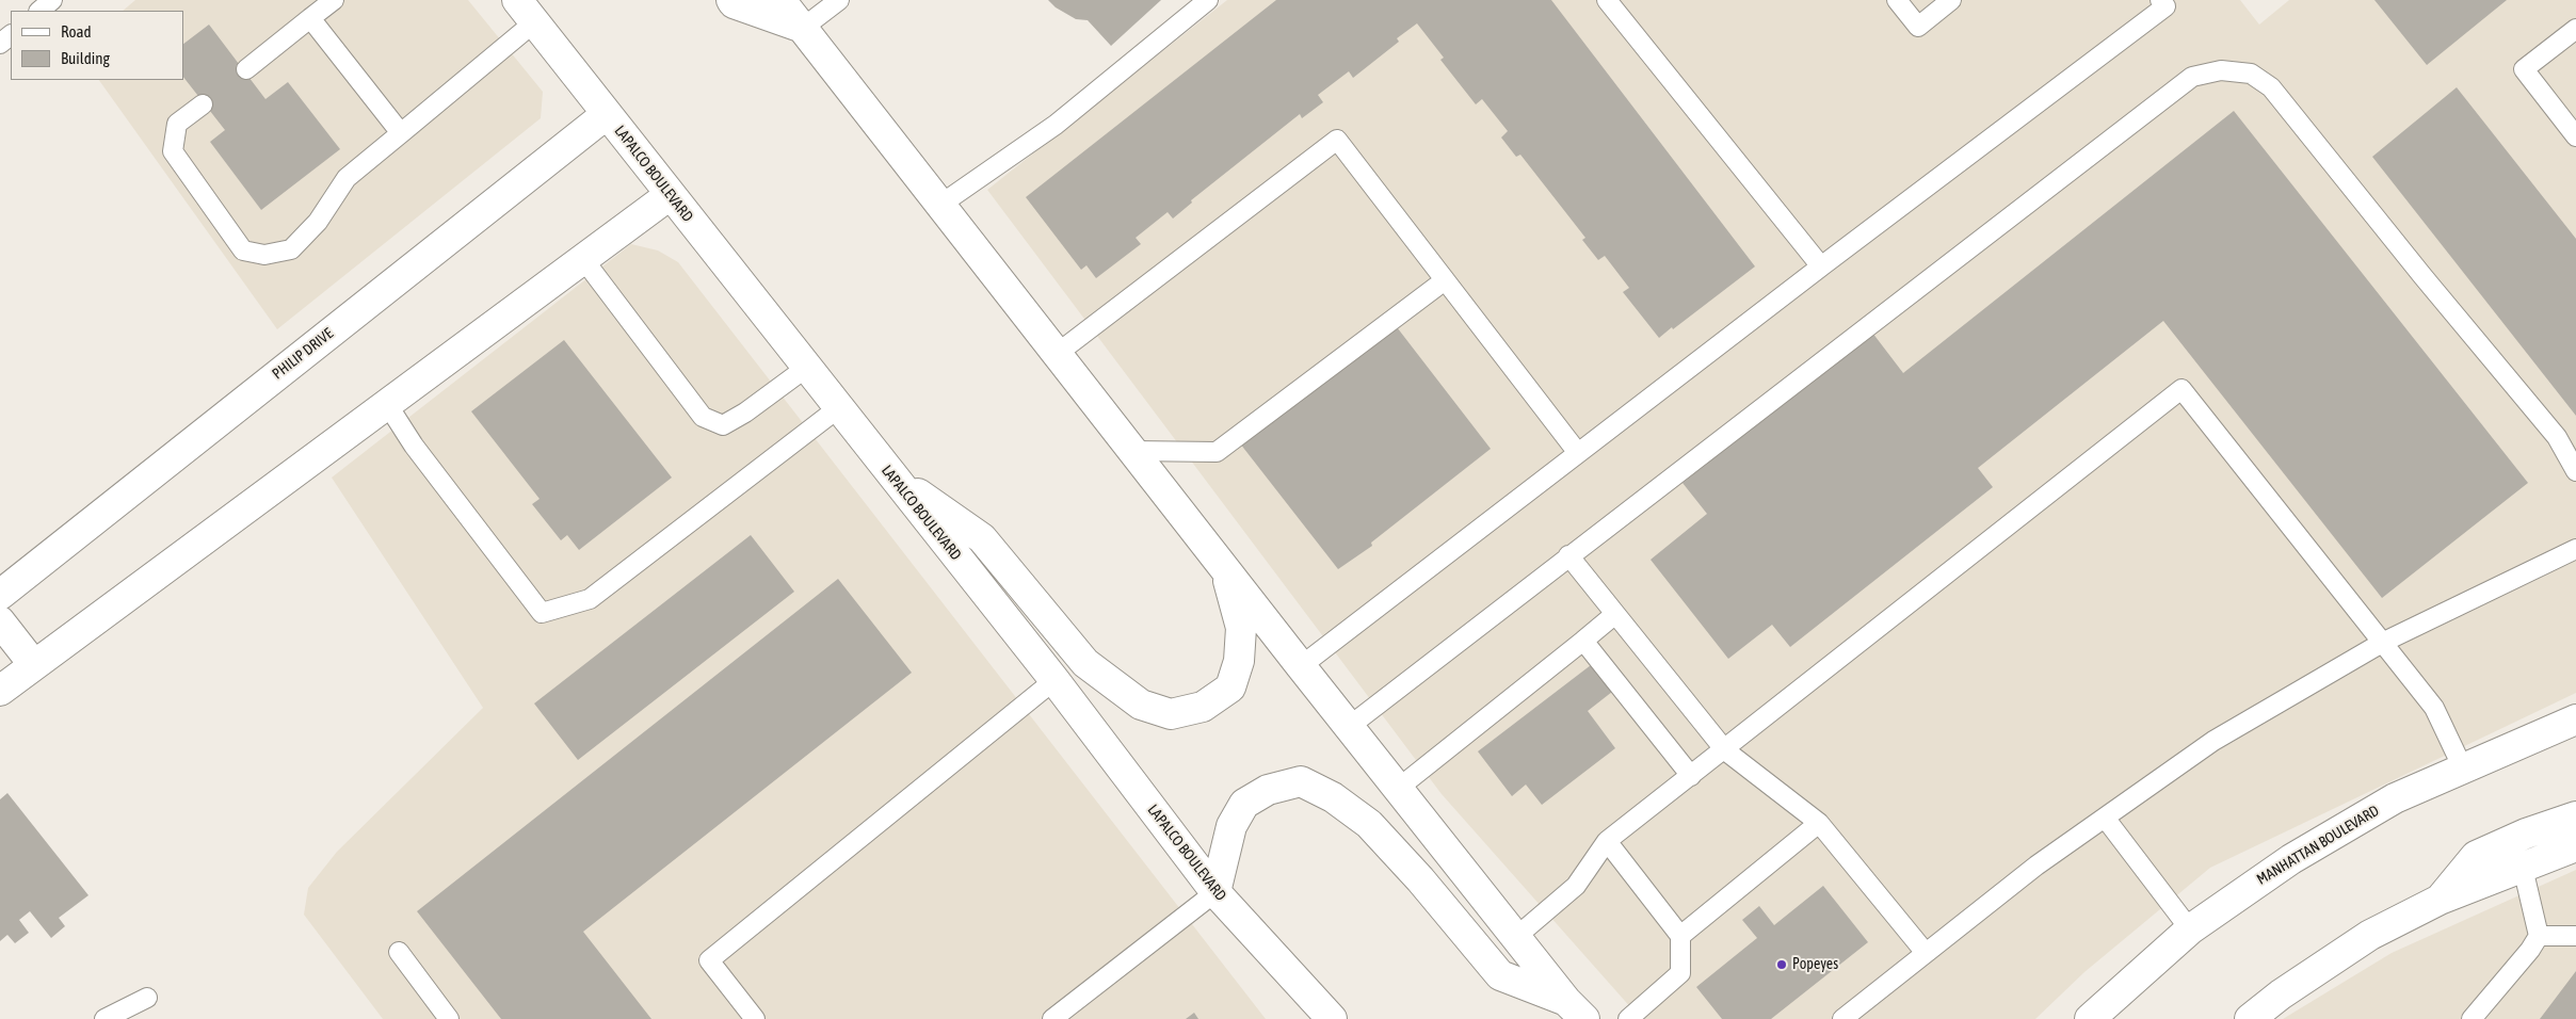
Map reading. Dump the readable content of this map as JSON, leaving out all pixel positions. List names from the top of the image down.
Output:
{
  "streets": {
    "main road": ["LAPALCO BOULEVARD", "PHILIP DRIVE", "MANHATTAN BOULEVARD"]
  },
  "crossings": [
    ["LAPALCO BOULEVARD", "PHILIP DRIVE"]
  ],
  "places": ["Popeyes"],
  "legend": ["Road", "Building"]
}
